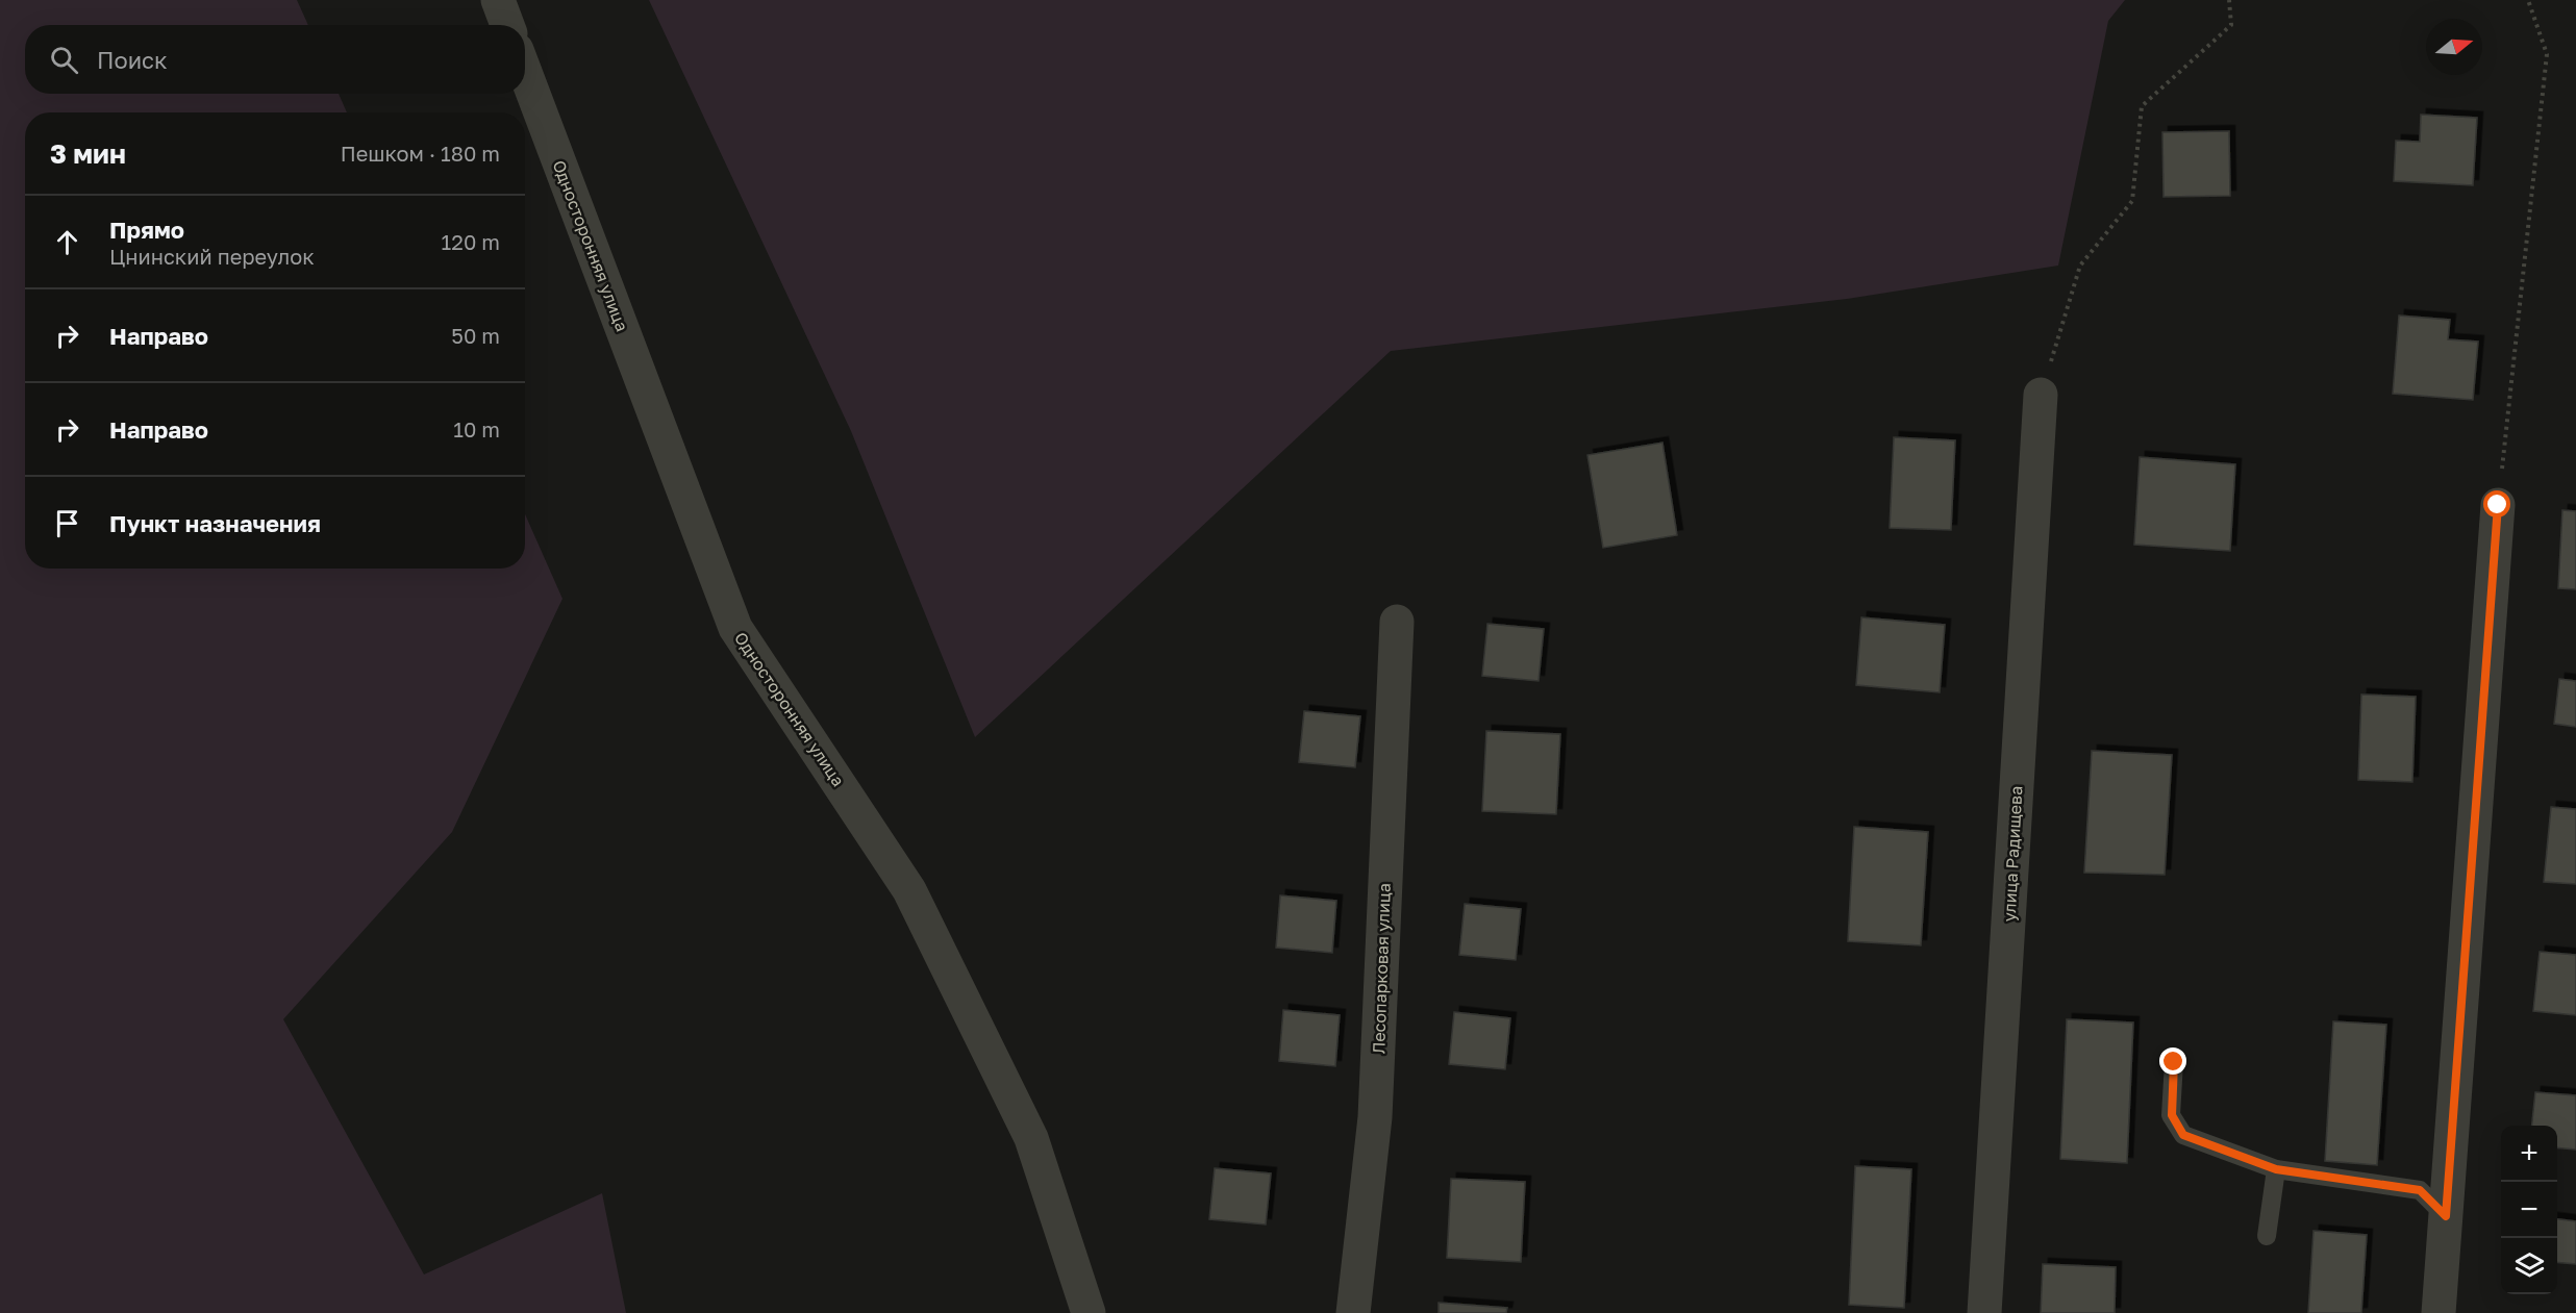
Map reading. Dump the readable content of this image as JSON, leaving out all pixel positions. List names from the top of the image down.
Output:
{
  "streets": {
    "street": ["Односторонняя улица", "улица Радищева", "Лесопарковая улица"]
  },
  "north": "right",
  "page": {
    "search": "Поиск",
    "heading": ["3 мин", "Пешком · 180 m"],
    "list": [
      ["Прямо", "Цнинский переулок", "120 m"],
      ["Направо", "50 m"],
      ["Направо", "10 m"],
      "Пункт назначения"
    ],
    "map_buttons": ["+", "−"]
  }
}
